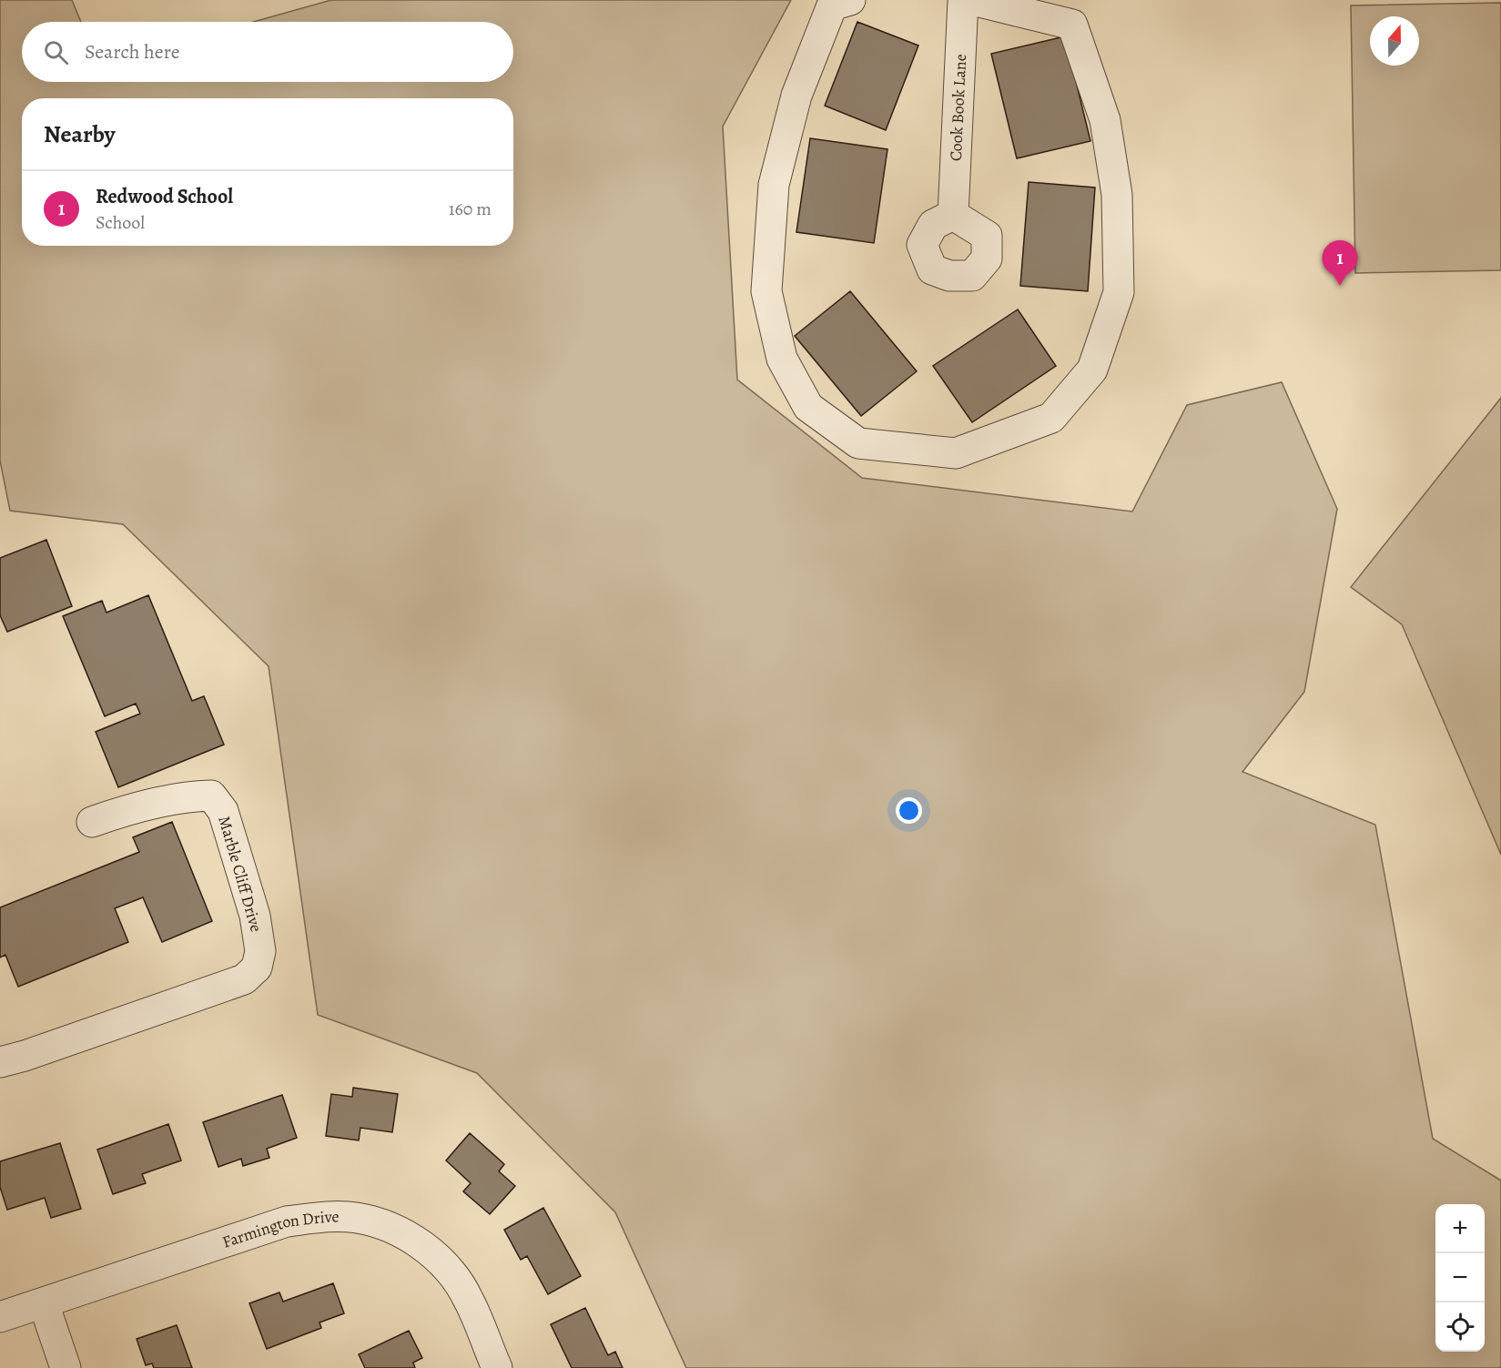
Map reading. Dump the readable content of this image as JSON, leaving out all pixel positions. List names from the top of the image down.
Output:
{
  "streets": {
    "street": ["Cook Book Lane", "Marble Cliff Drive", "Farmington Drive"]
  },
  "north": "top",
  "page": {
    "search": "Search here",
    "heading": "Nearby",
    "list": [
      {
        "mark": "1",
        "name": "Redwood School",
        "note": "School",
        "value": "160 m"
      }
    ],
    "pins": "1",
    "map_buttons": ["+", "−"]
  }
}
